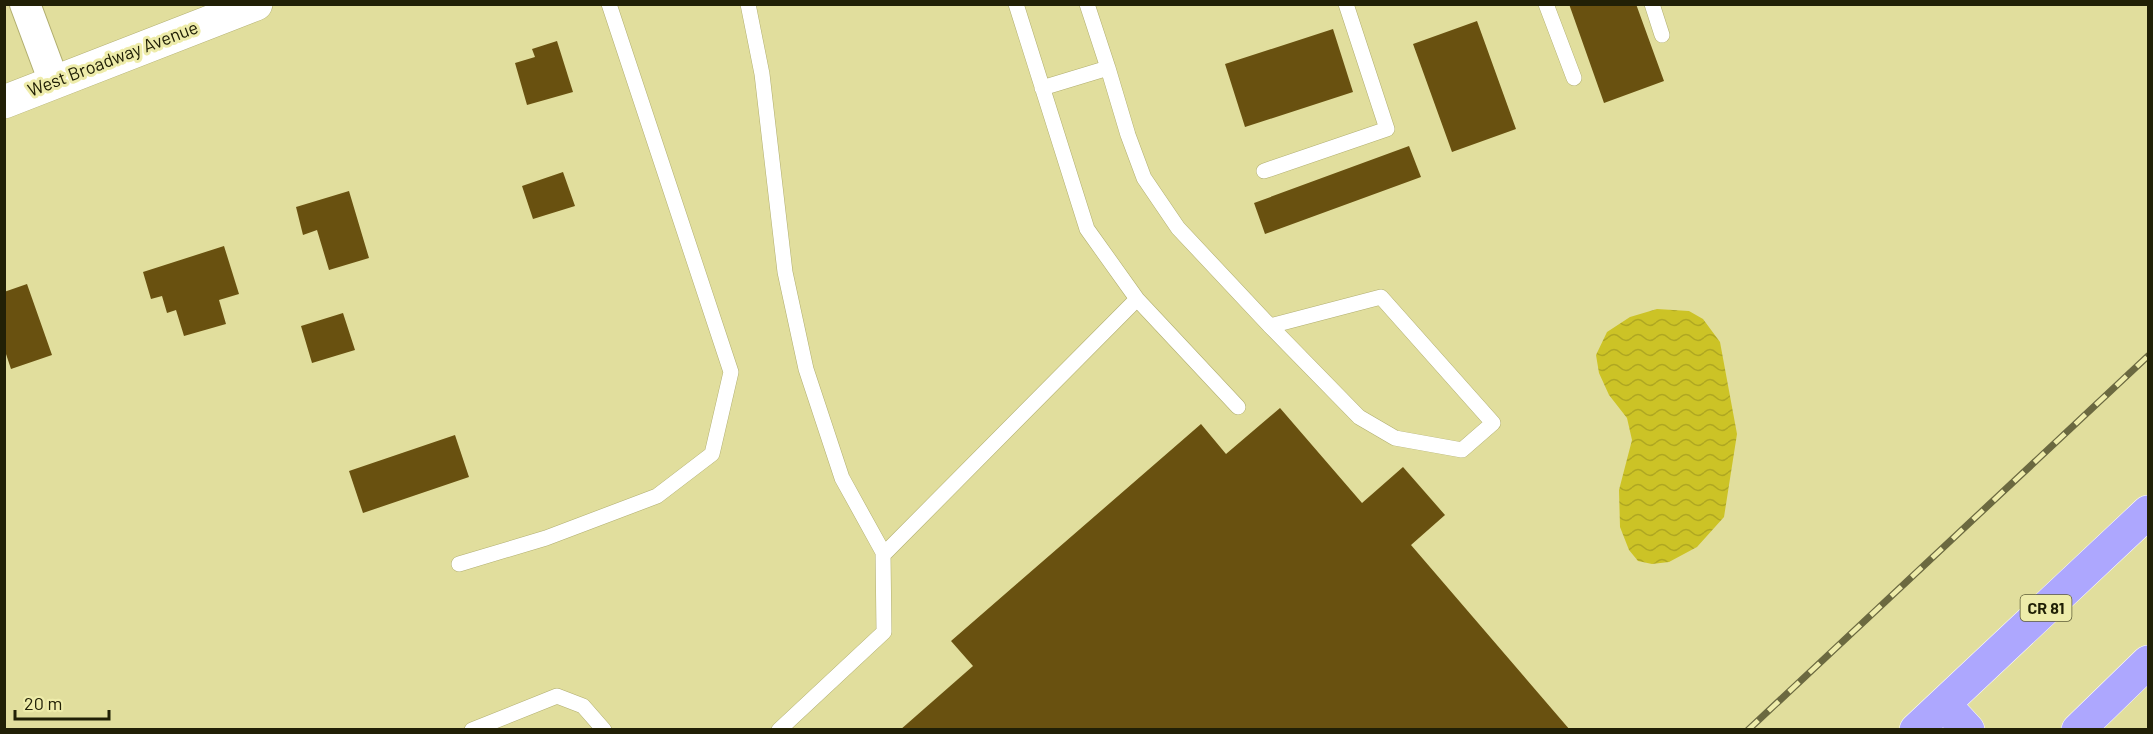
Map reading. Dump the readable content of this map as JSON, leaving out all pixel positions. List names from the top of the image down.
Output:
{
  "streets": {
    "highway": ["CR 81"],
    "street": ["West Broadway Avenue"]
  },
  "scale_bar": "20 m"
}
